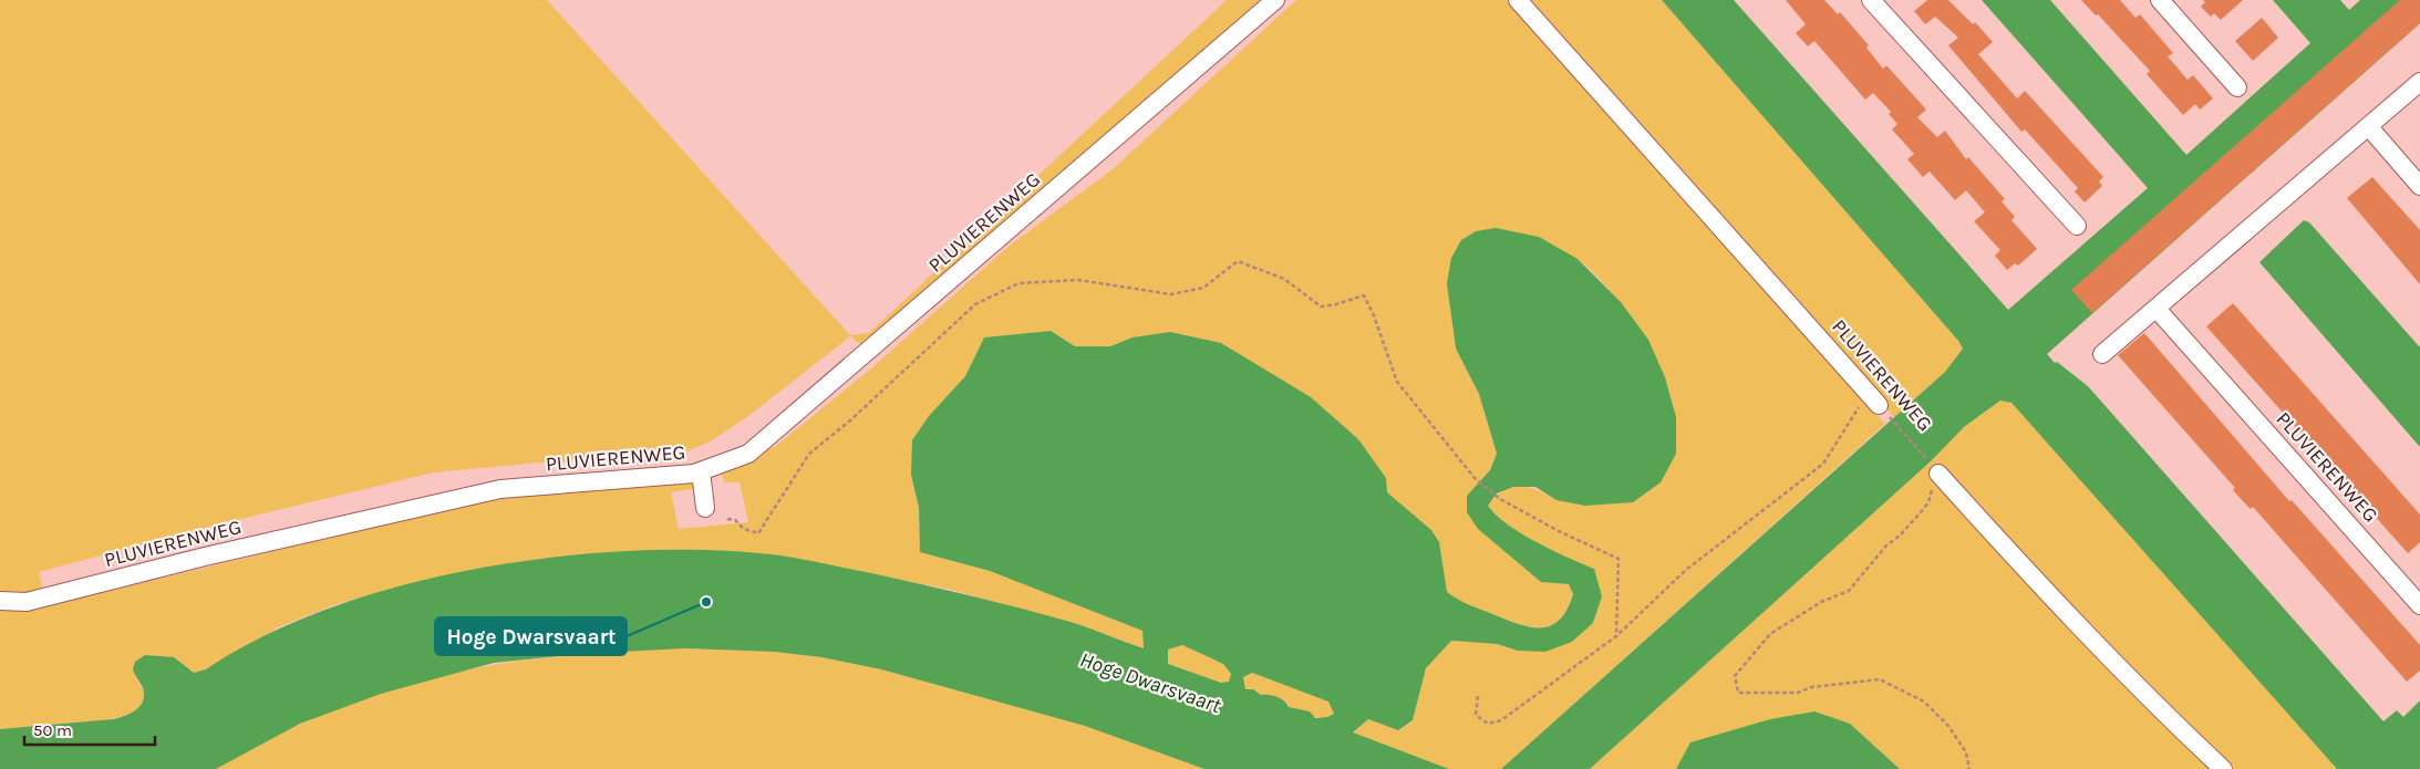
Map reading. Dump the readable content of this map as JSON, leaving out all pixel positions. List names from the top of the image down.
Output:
{
  "streets": {
    "street": ["PLUVIERENWEG"]
  },
  "water": ["Hoge Dwarsvaart"],
  "places": ["Hoge Dwarsvaart"],
  "scale_bar": "50 m"
}
